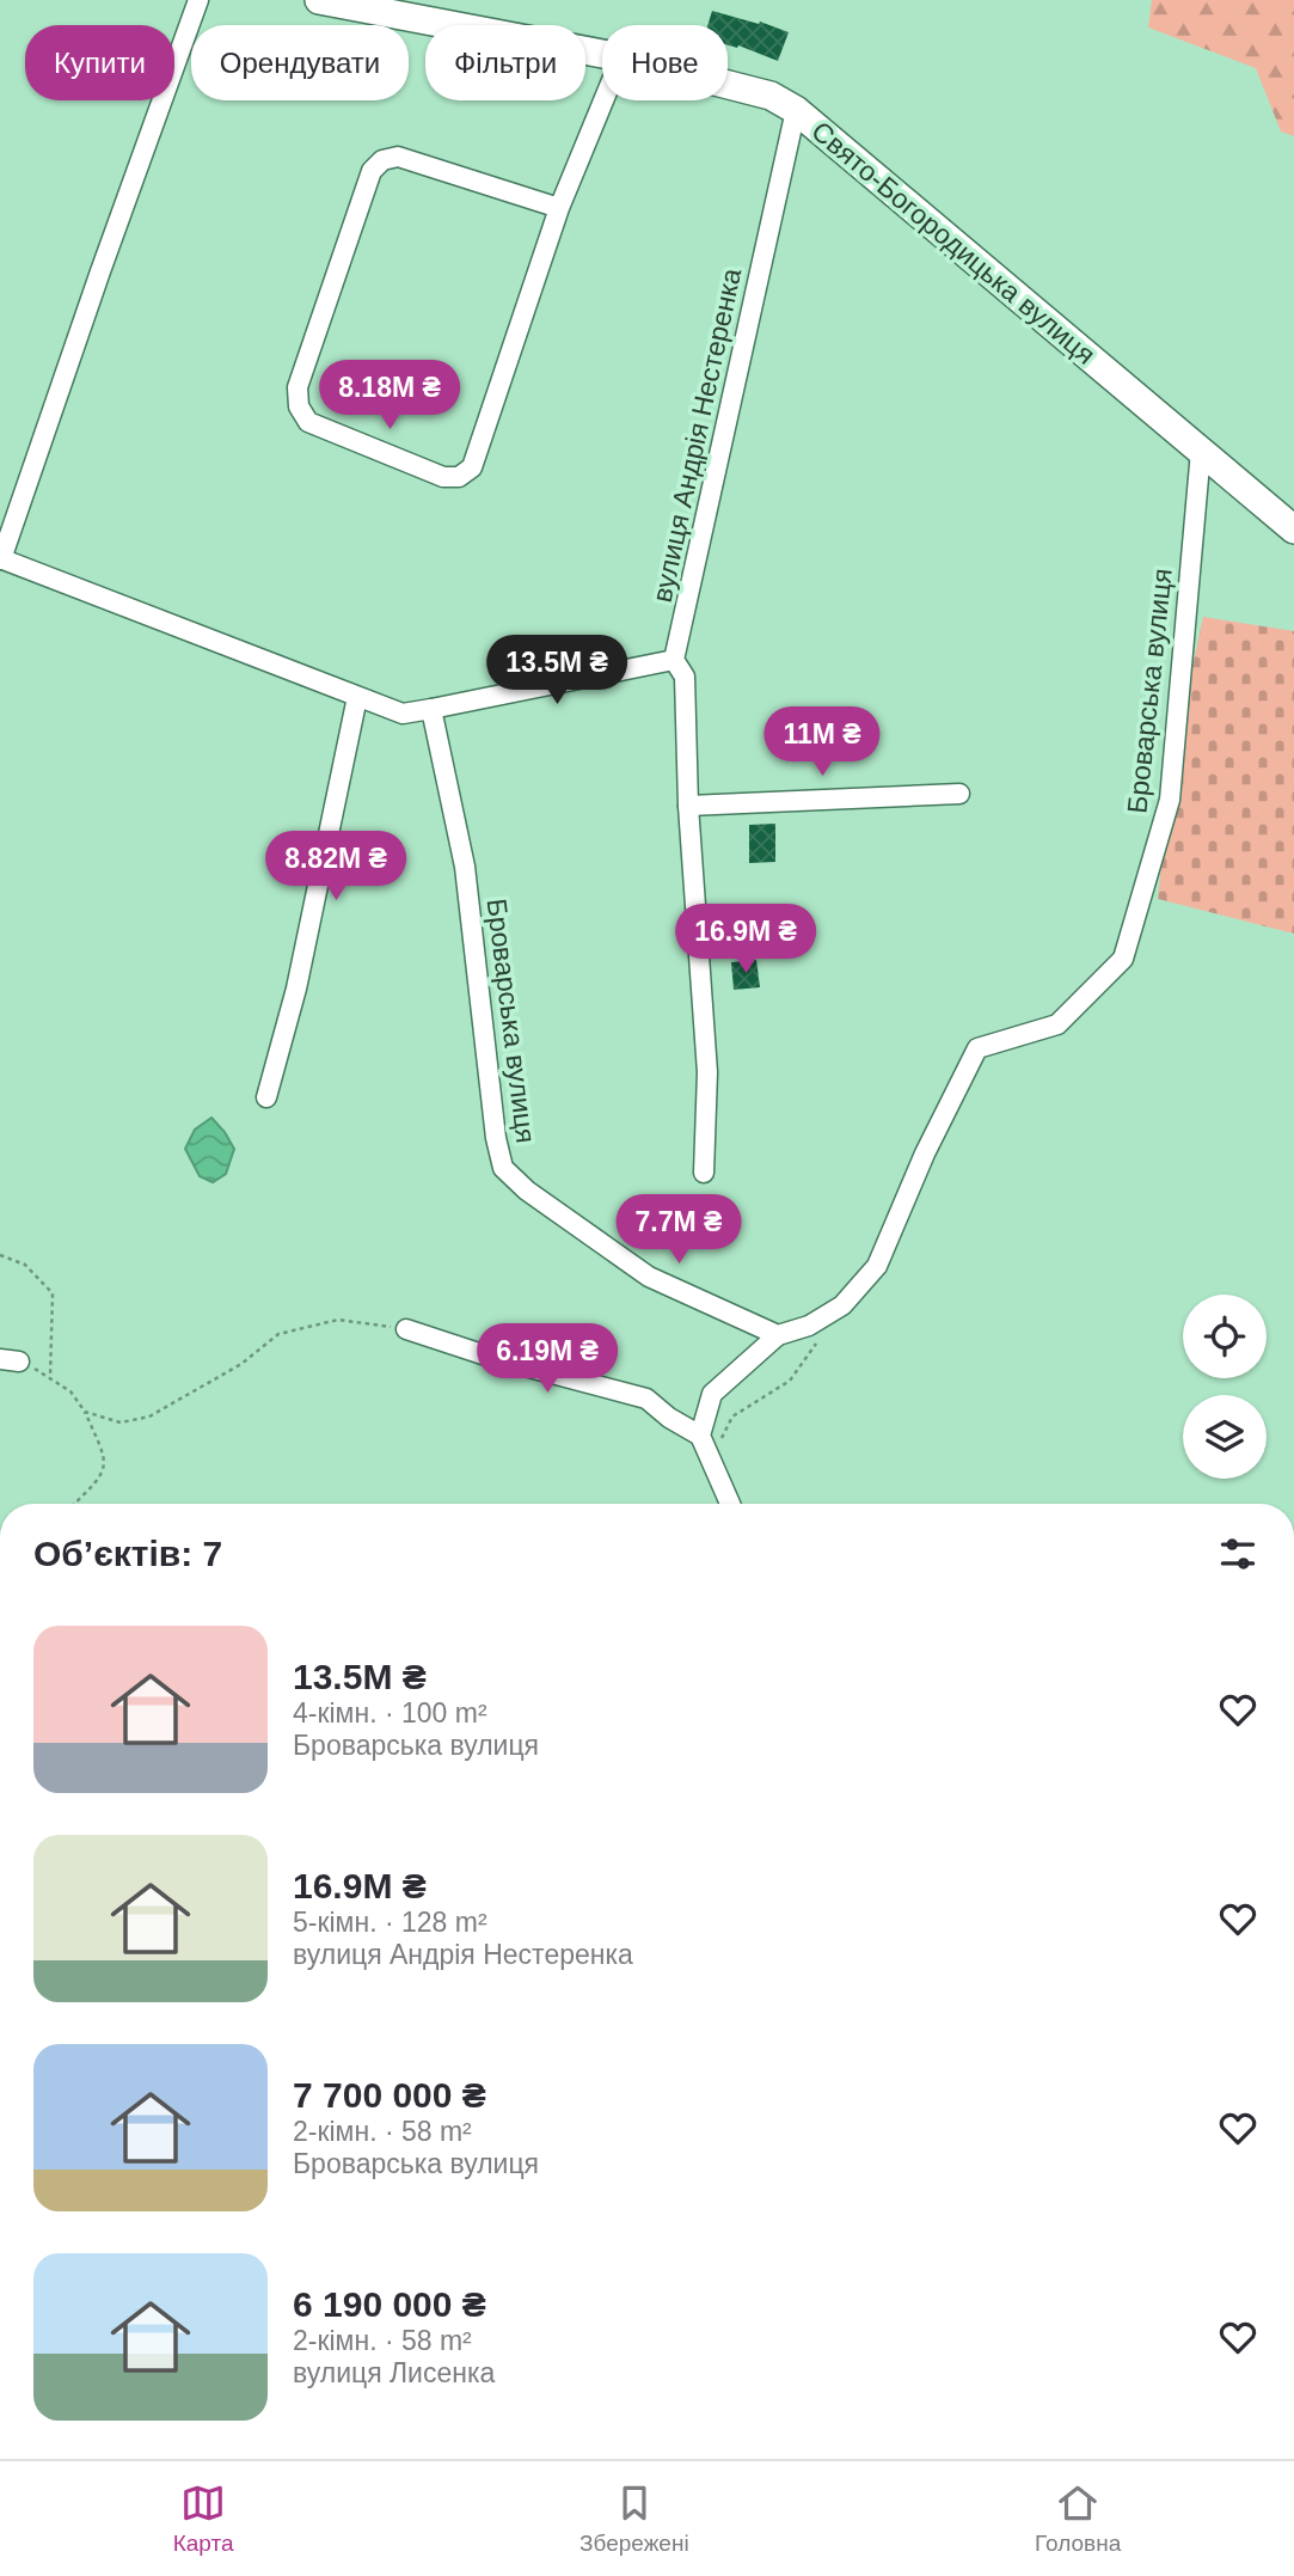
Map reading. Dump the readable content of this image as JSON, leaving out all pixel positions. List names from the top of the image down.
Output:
{
  "streets": {
    "street": ["Свято-Богородицька вулиця", "вулиця Андрія Нестеренка", "Броварська вулиця"]
  },
  "crossings": [
    ["Свято-Богородицька вулиця", "вулиця Андрія Нестеренка"],
    ["Свято-Богородицька вулиця", "Броварська вулиця"]
  ],
  "page": {
    "chip": [
      "Купити",
      "Орендувати",
      "Фільтри",
      "Нове"
    ],
    "price": [
      "8.18M ₴",
      "13.5M ₴",
      "11M ₴",
      "8.82M ₴",
      "16.9M ₴",
      "7.7M ₴",
      "6.19M ₴"
    ],
    "heading": "Об’єктів: 7",
    "list": [
      {
        "name": "13.5M ₴",
        "note": "4-кімн. · 100 m² · Броварська вулиця"
      },
      {
        "name": "16.9M ₴",
        "note": "5-кімн. · 128 m² · вулиця Андрія Нестеренка"
      },
      {
        "name": "7 700 000 ₴",
        "note": "2-кімн. · 58 m² · Броварська вулиця"
      },
      {
        "name": "6 190 000 ₴",
        "note": "2-кімн. · 58 m² · вулиця Лисенка"
      }
    ],
    "tabs": ["Карта", "Збережені", "Головна"]
  }
}
